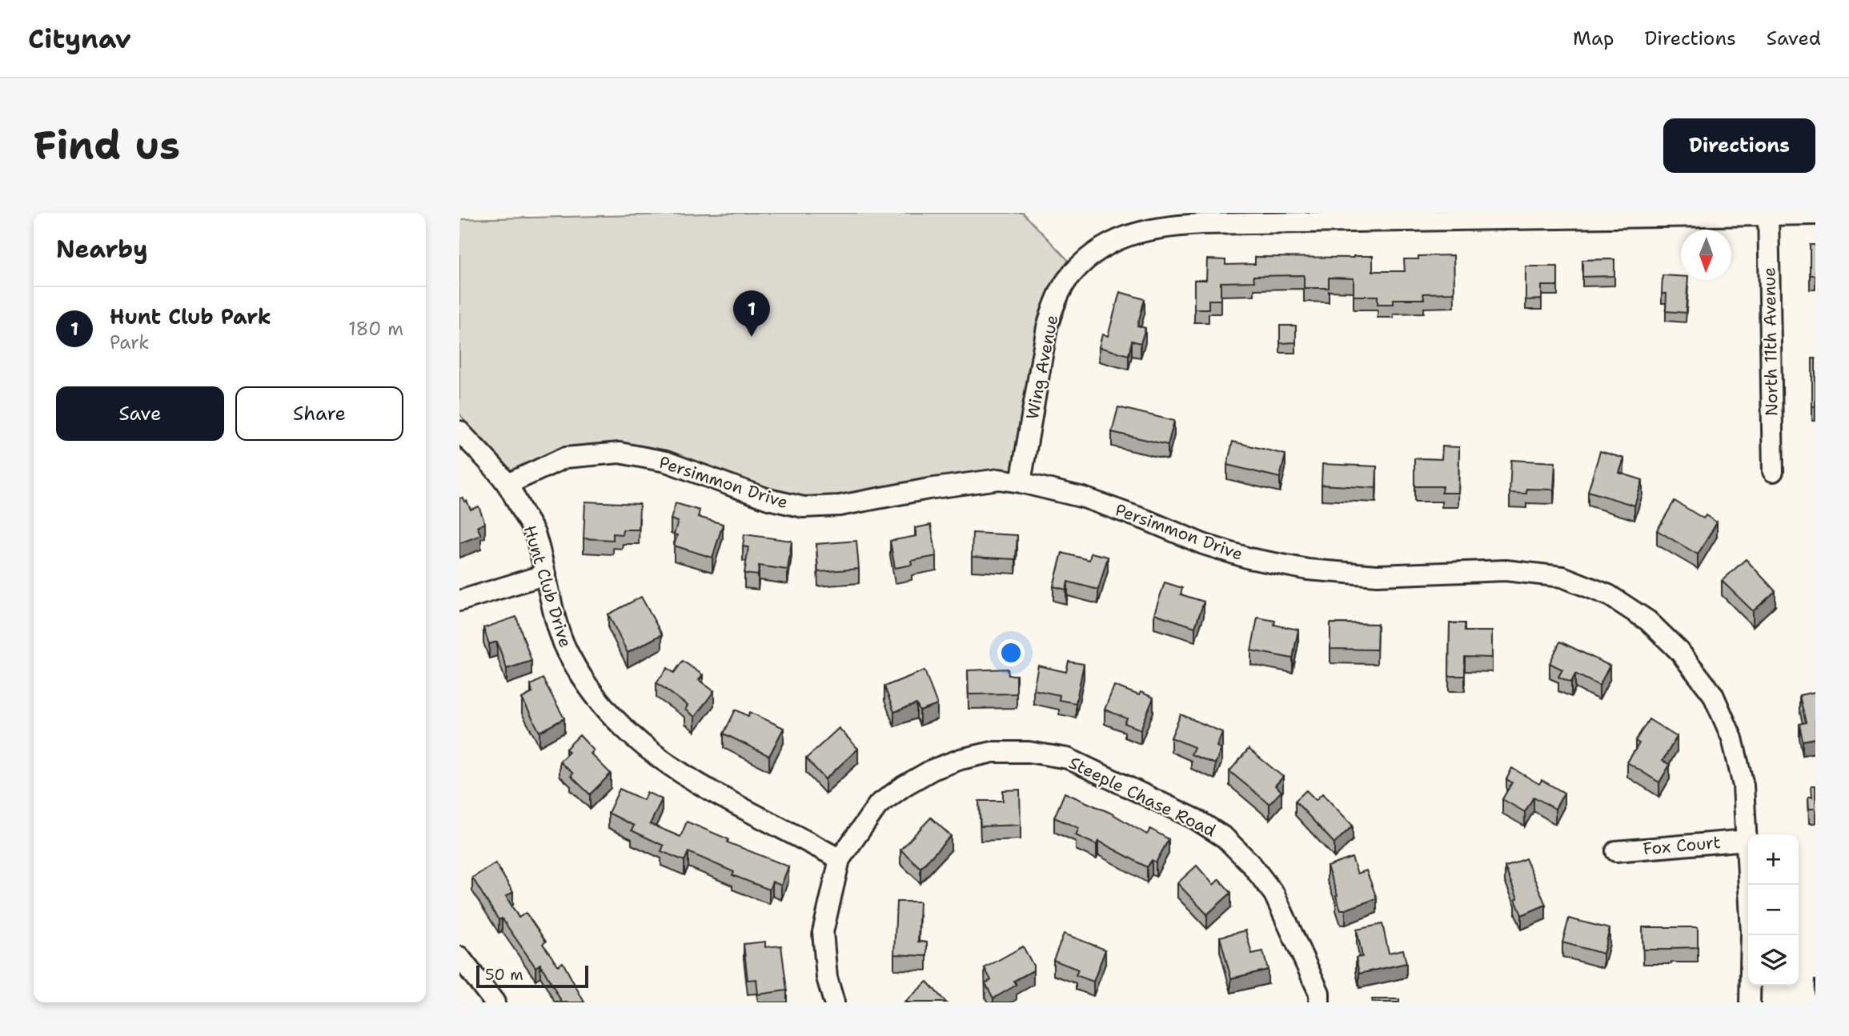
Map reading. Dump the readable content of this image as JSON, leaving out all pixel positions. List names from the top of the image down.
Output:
{
  "streets": {
    "street": [
      "North 11th Avenue",
      "Wing Avenue",
      "Persimmon Drive",
      "Hunt Club Drive",
      "Steeple Chase Road",
      "Fox Court"
    ]
  },
  "crossings": [
    ["North 11th Avenue", "Wing Avenue"],
    ["Wing Avenue", "Persimmon Drive"],
    ["Persimmon Drive", "Hunt Club Drive"],
    ["Persimmon Drive", "Fox Court"],
    ["Hunt Club Drive", "Steeple Chase Road"]
  ],
  "scale_bar": "50 m",
  "north": "bottom",
  "page": {
    "header": "Citynav",
    "nav": ["Map", "Directions", "Saved"],
    "buttons": [
      "Directions",
      ["Save", "Share"]
    ],
    "title": "Find us",
    "heading": "Nearby",
    "list": [
      {
        "mark": "1",
        "name": "Hunt Club Park",
        "note": "Park",
        "value": "180 m"
      }
    ],
    "pins": "1",
    "map_buttons": ["+", "−"],
    "scale": "50 m"
  }
}
